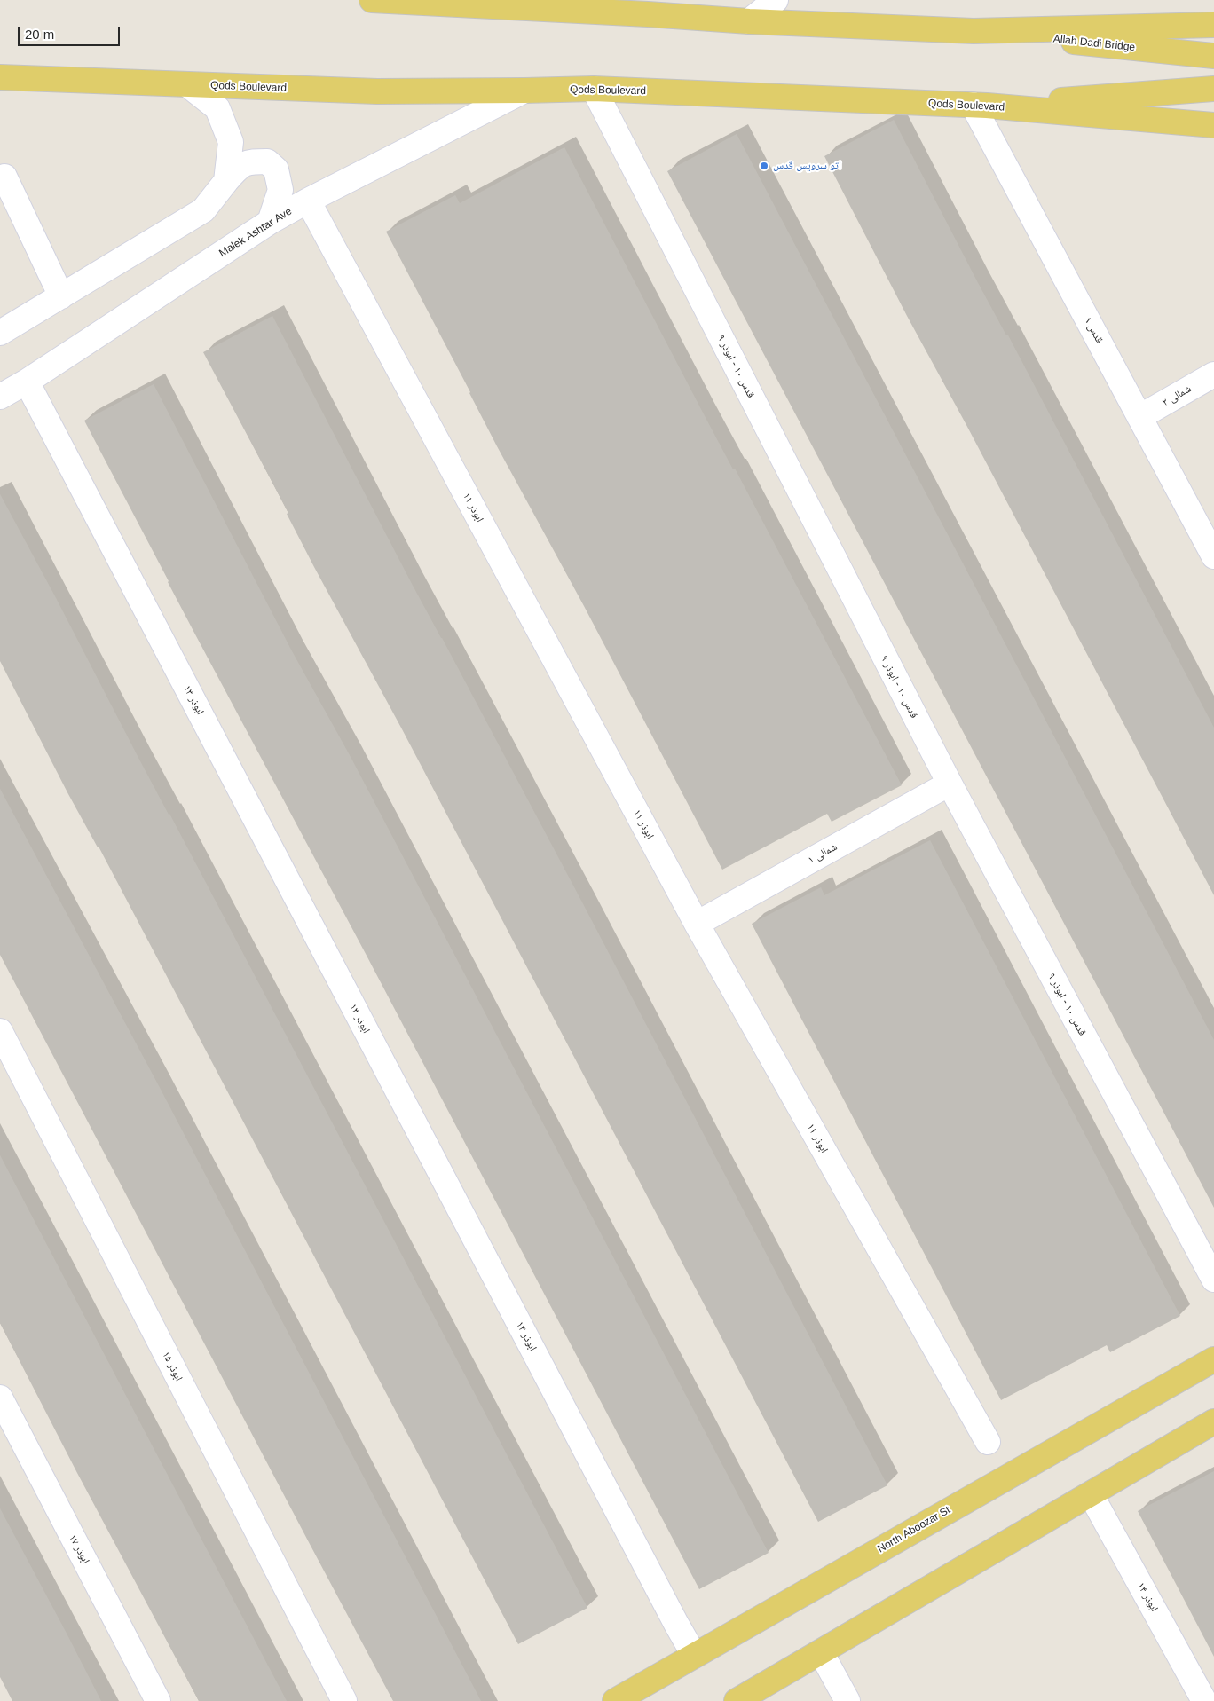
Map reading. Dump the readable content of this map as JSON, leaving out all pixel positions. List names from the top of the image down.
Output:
{
  "streets": {
    "main road": ["Allah Dadi Bridge", "Qods Boulevard", "North Aboozar St"],
    "street": [
      "Malek Ashtar Ave",
      "قدس ۸",
      "قدس ۱۰ - ابوذر ۹",
      "شمالی ۲",
      "ابوذر ۱۱",
      "ابوذر ۱۳",
      "شمالی ۱",
      "ابوذر ۱۵",
      "ابوذر ۱۷",
      "ابوذر ۱۴"
    ]
  },
  "crossings": [
    ["Qods Boulevard", "Malek Ashtar Ave"],
    ["Qods Boulevard", "قدس ۸"],
    ["Qods Boulevard", "قدس ۱۰ - ابوذر ۹"],
    ["Malek Ashtar Ave", "ابوذر ۱۱"],
    ["Malek Ashtar Ave", "ابوذر ۱۳"],
    ["قدس ۸", "شمالی ۲"],
    ["قدس ۱۰ - ابوذر ۹", "شمالی ۱"],
    ["ابوذر ۱۱", "شمالی ۱"],
    ["ابوذر ۱۳", "North Aboozar St"]
  ],
  "places": ["اتو سرویس قدس"],
  "scale_bar": "20 m"
}
